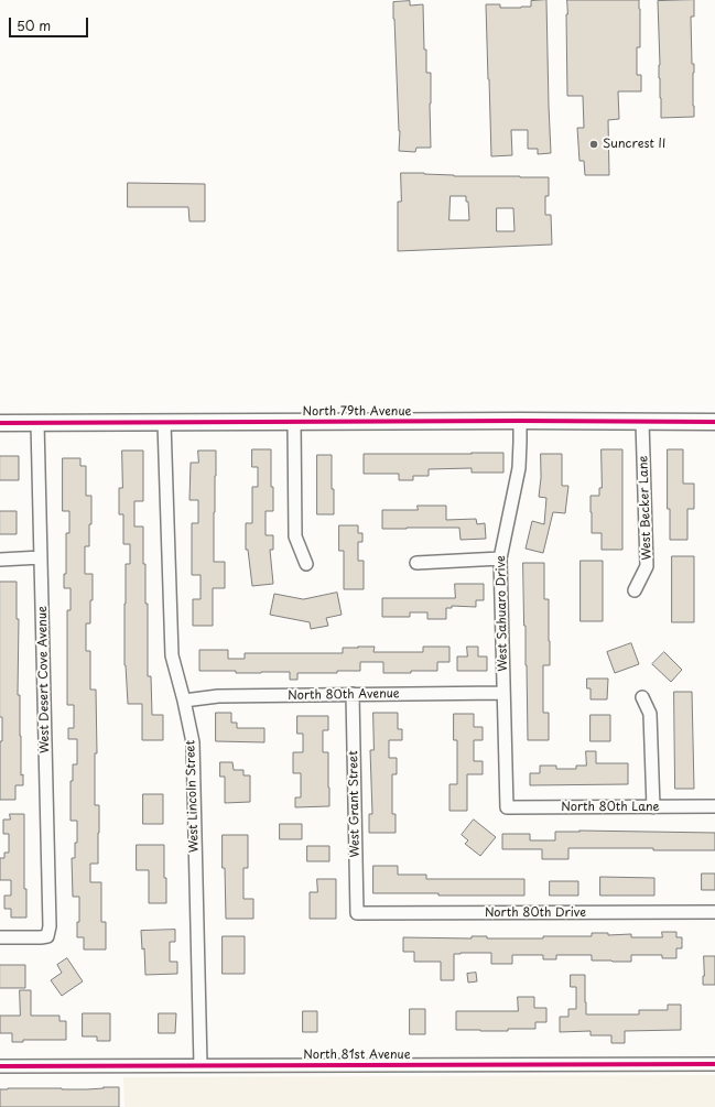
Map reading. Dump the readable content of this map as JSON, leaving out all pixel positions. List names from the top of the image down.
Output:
{
  "streets": {
    "street": [
      "North 79th Avenue",
      "West Becker Lane",
      "West Sahuaro Drive",
      "West Desert Cove Avenue",
      "North 80th Avenue",
      "West Lincoln Street",
      "West Grant Street",
      "North 80th Lane",
      "North 80th Drive",
      "North 81st Avenue"
    ]
  },
  "crossings": [
    ["North 79th Avenue", "West Becker Lane"],
    ["North 79th Avenue", "West Sahuaro Drive"],
    ["North 79th Avenue", "West Desert Cove Avenue"],
    ["North 79th Avenue", "West Lincoln Street"],
    ["West Sahuaro Drive", "North 80th Avenue"],
    ["West Sahuaro Drive", "North 80th Lane"],
    ["North 80th Avenue", "West Lincoln Street"],
    ["North 80th Avenue", "West Grant Street"],
    ["West Lincoln Street", "North 81st Avenue"],
    ["West Grant Street", "North 80th Drive"]
  ],
  "places": ["Suncrest II"],
  "scale_bar": "50 m"
}
